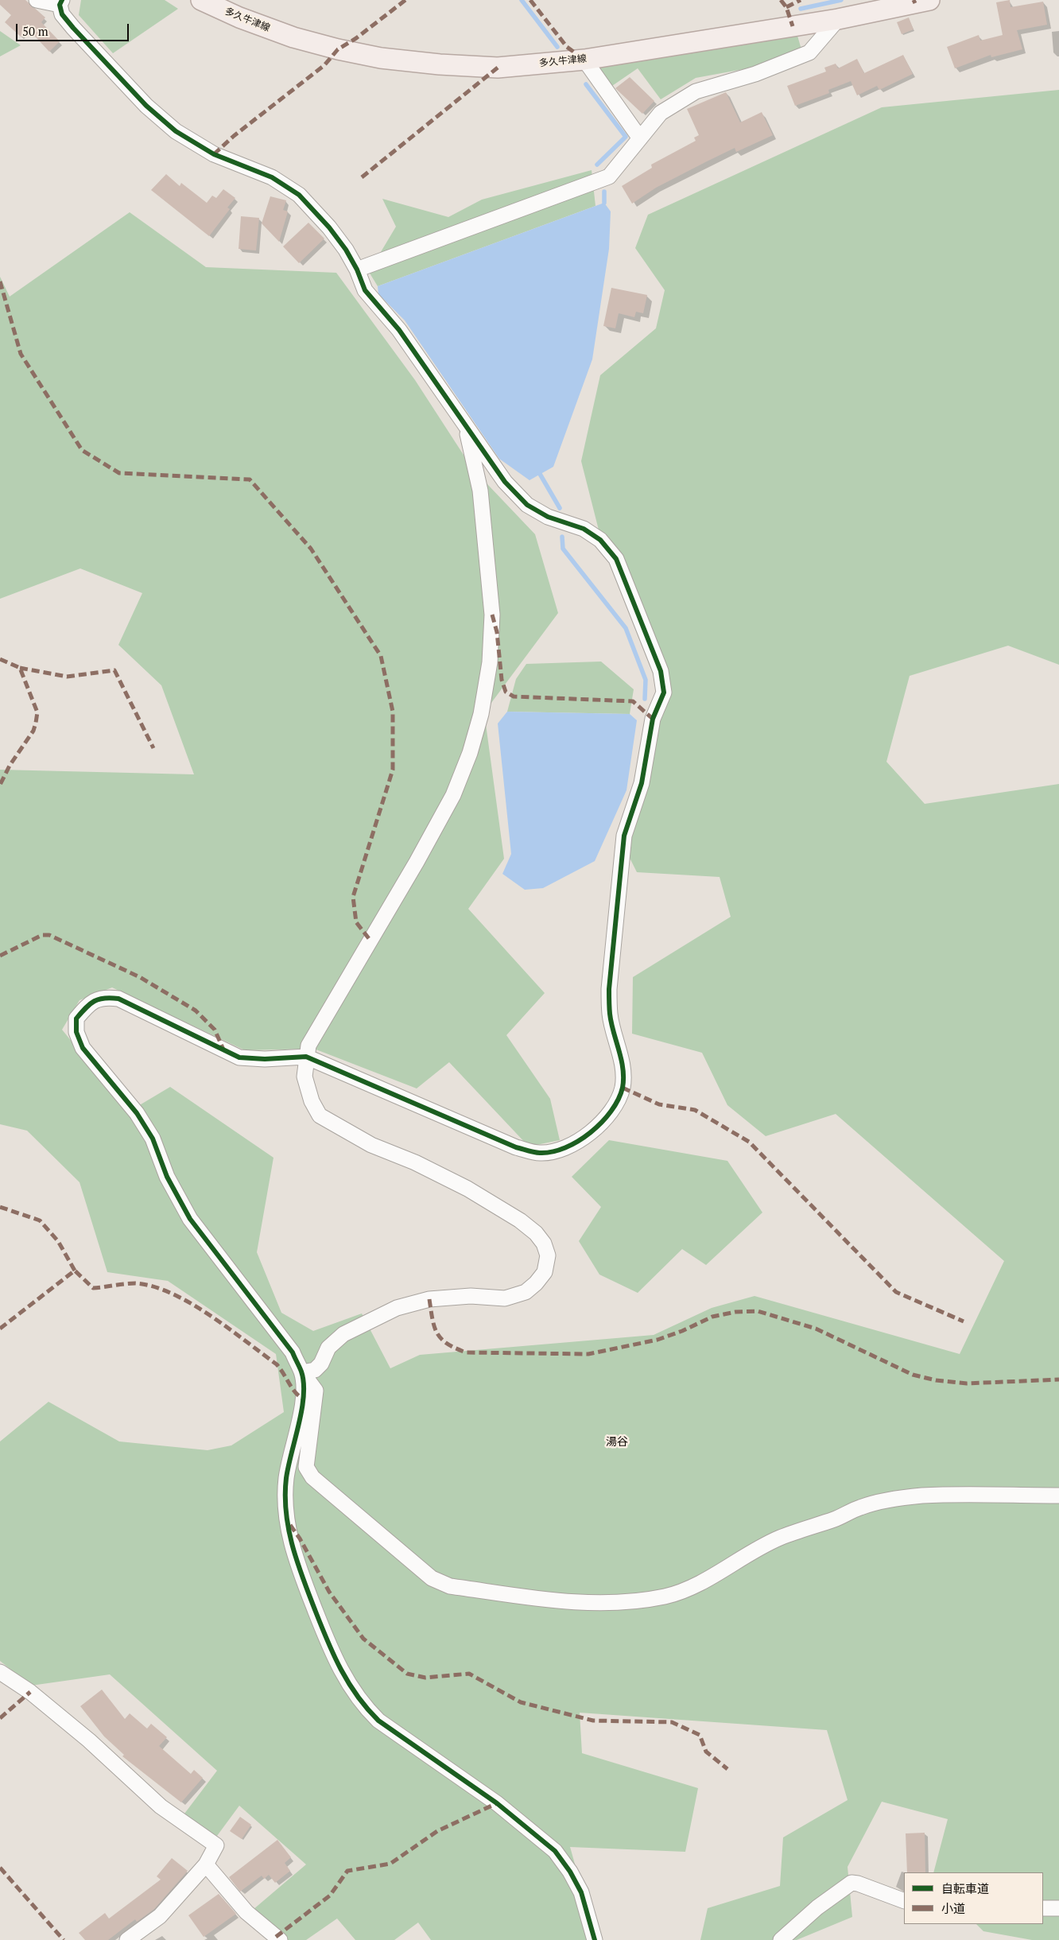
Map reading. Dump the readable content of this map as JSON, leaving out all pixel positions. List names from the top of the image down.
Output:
{
  "streets": {
    "main road": ["多久牛津線"]
  },
  "districts": ["湯谷"],
  "legend": ["自転車道", "小道"],
  "scale_bar": "50 m"
}
